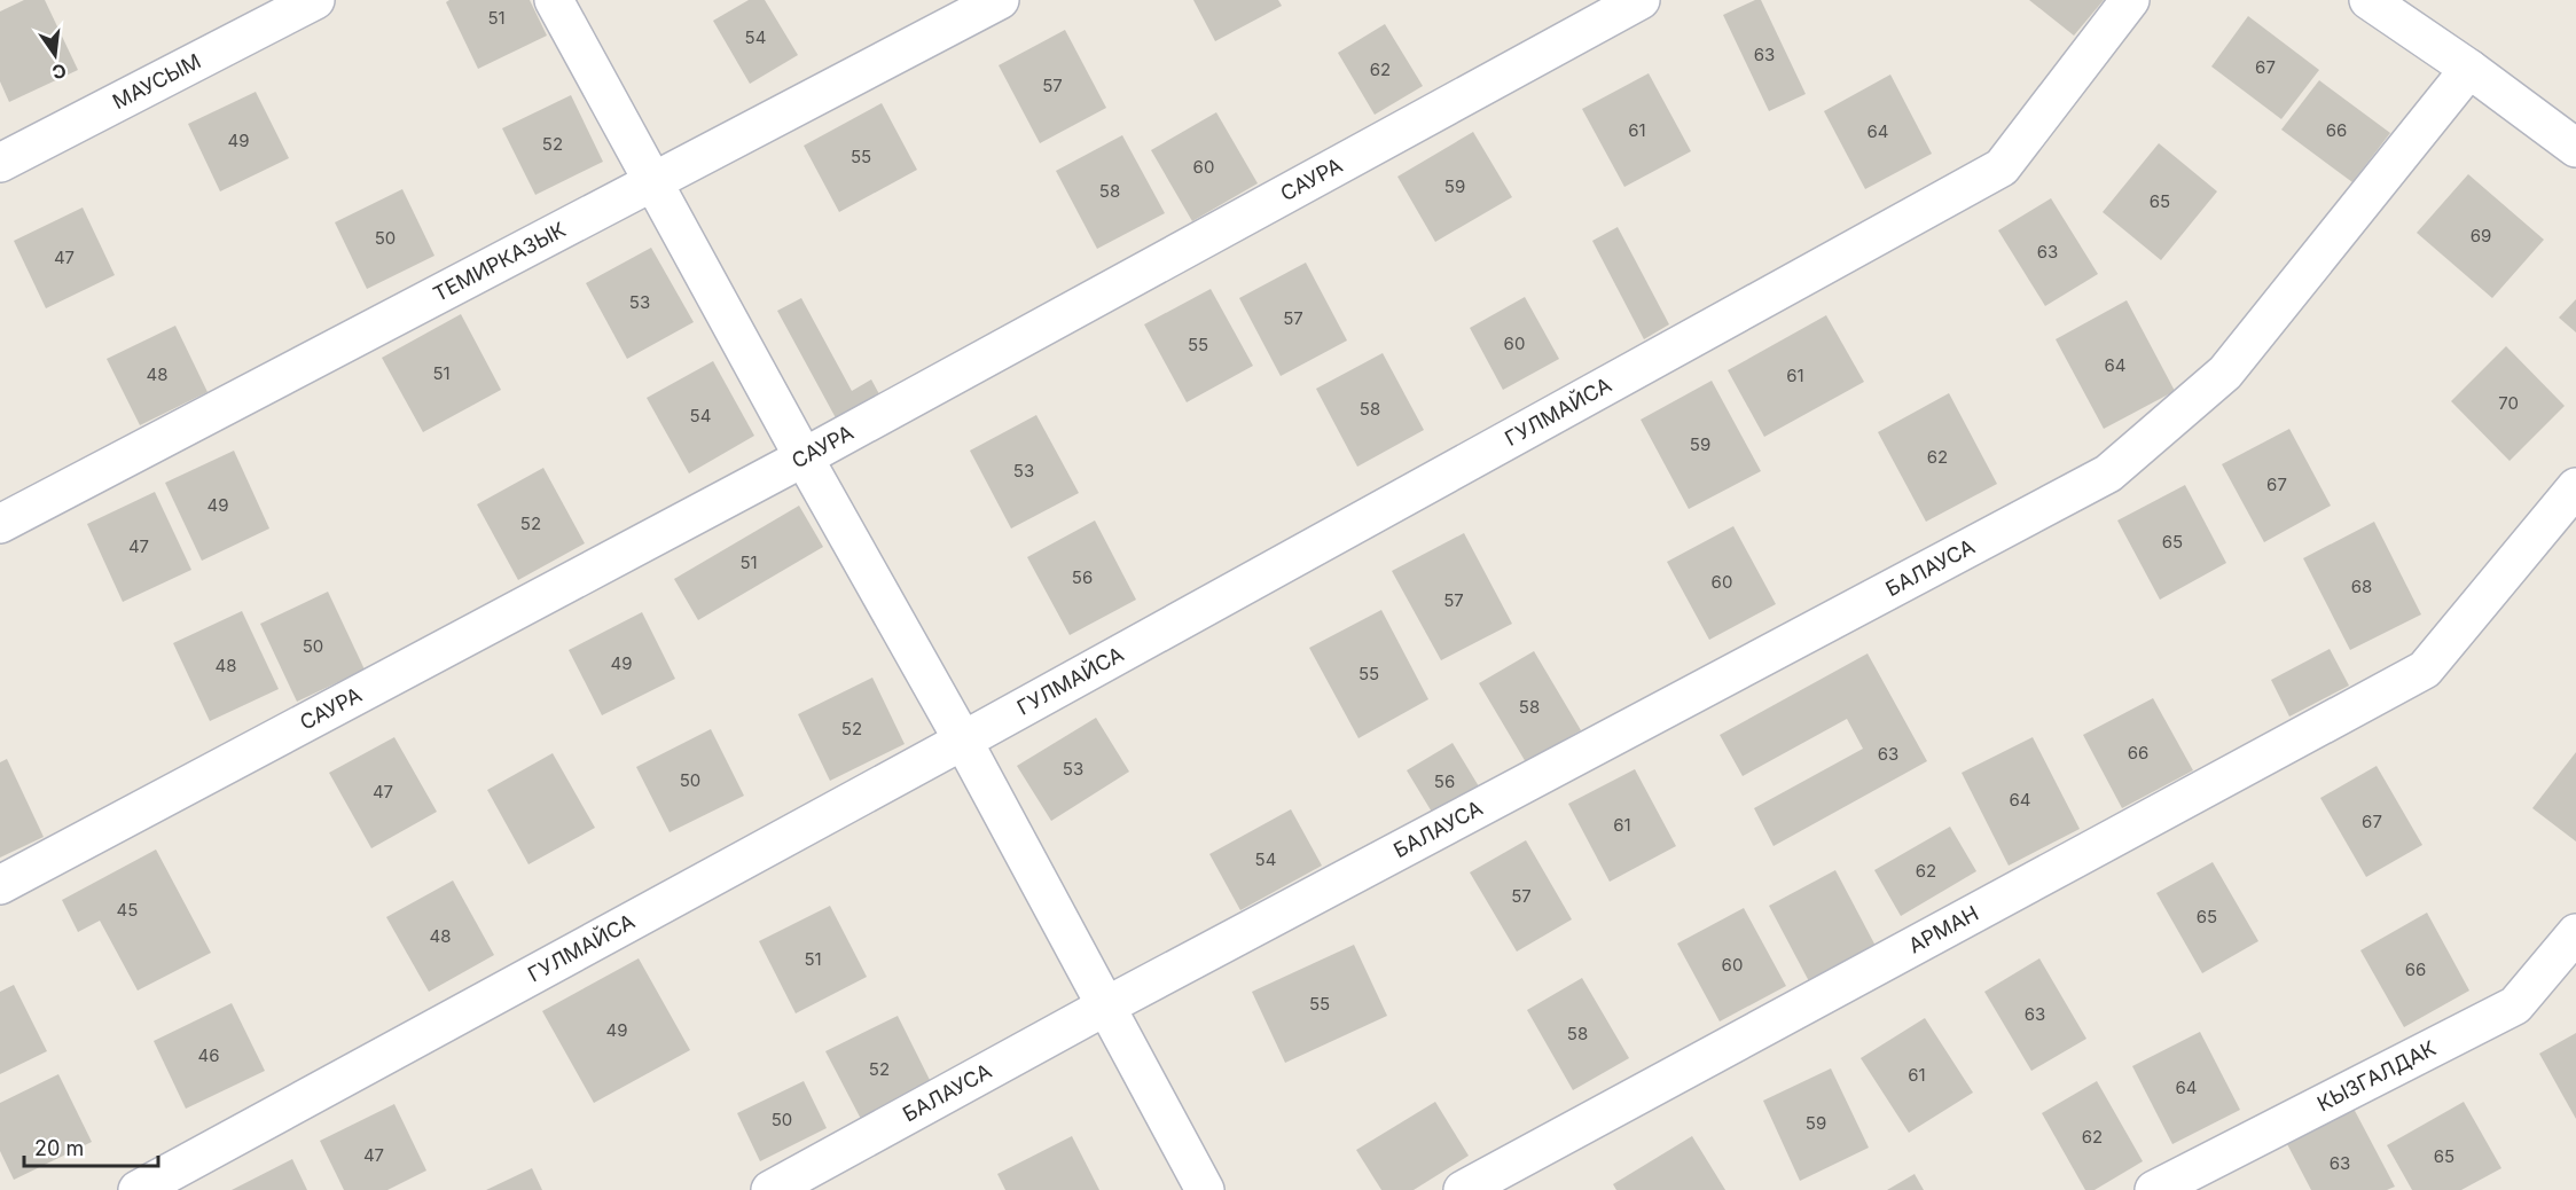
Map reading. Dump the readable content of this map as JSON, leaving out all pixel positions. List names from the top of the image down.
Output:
{
  "streets": {
    "street": [
      "МАУСЫМ",
      "САУРА",
      "ТЕМИРКАЗЫК",
      "ГУЛМАЙСА",
      "БАЛАУСА",
      "АРМАН",
      "КЫЗГАЛДАК"
    ]
  },
  "house_numbers": [
    "51",
    "54",
    "63",
    "67",
    "62",
    "57",
    "61",
    "66",
    "64",
    "49",
    "52",
    "55",
    "60",
    "59",
    "58",
    "65",
    "69",
    "50",
    "63",
    "47",
    "53",
    "57",
    "60",
    "55",
    "64",
    "51",
    "48",
    "61",
    "70",
    "58",
    "54",
    "59",
    "62",
    "53",
    "67",
    "49",
    "52",
    "65",
    "47",
    "51",
    "56",
    "60",
    "68",
    "57",
    "50",
    "49",
    "48",
    "55",
    "58",
    "52",
    "66",
    "63",
    "53",
    "50",
    "56",
    "47",
    "64",
    "67",
    "61",
    "54",
    "62",
    "57",
    "45",
    "65",
    "48",
    "51",
    "60",
    "66",
    "55",
    "63",
    "49",
    "58",
    "46",
    "52",
    "61",
    "64",
    "50",
    "59",
    "62",
    "47",
    "65",
    "63"
  ],
  "scale_bar": "20 m",
  "north": "bottom"
}
